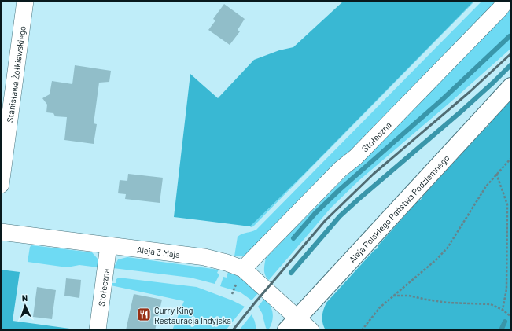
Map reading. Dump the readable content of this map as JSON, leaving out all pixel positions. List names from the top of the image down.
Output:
{
  "streets": {
    "street": [
      "Stanisława Żółkiewskiego",
      "Stołeczna",
      "Aleja Polskiego Państwa Podziemnego",
      "Aleja 3 Maja"
    ]
  },
  "crossings": [
    ["Stołeczna", "Aleja 3 Maja"],
    ["Aleja Polskiego Państwa Podziemnego", "Aleja 3 Maja"]
  ],
  "places": {
    "restaurant": ["Curry King Restauracja Indyjska"]
  },
  "north": "top"
}
